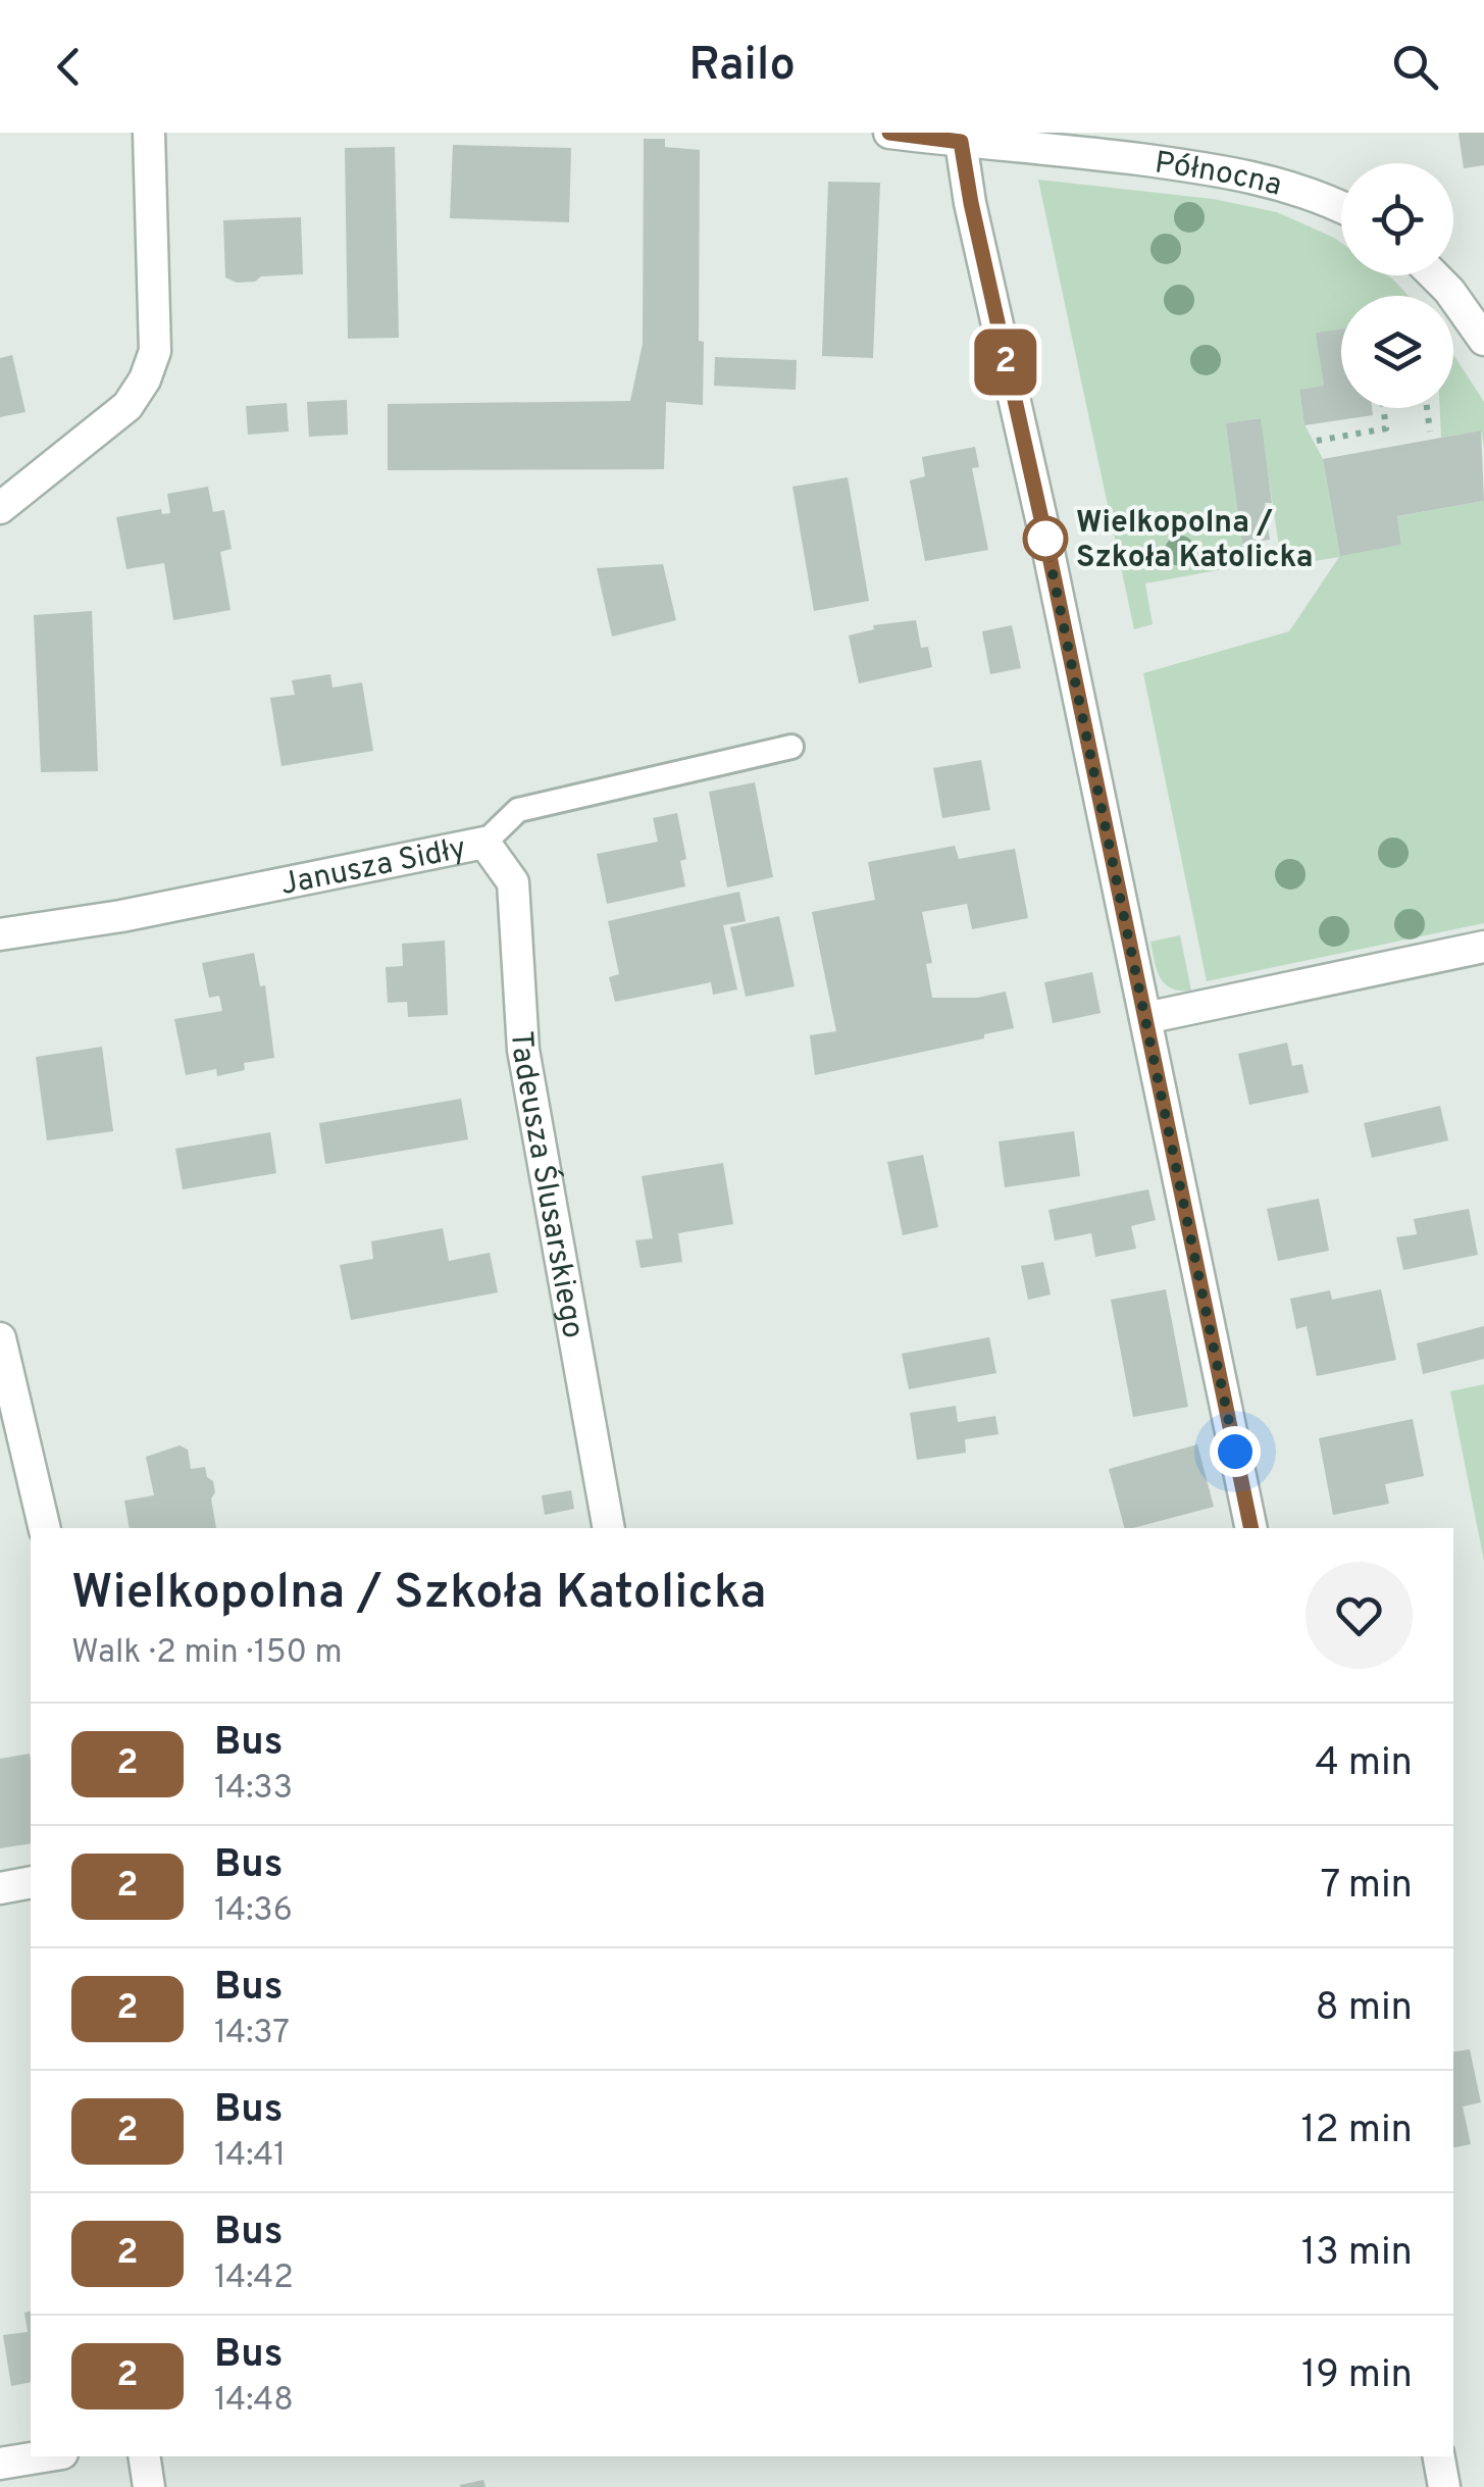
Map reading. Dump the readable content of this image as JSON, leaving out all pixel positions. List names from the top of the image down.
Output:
{
  "streets": {
    "street": ["Północna", "Janusza Sidły", "Tadeusza Ślusarskiego"]
  },
  "crossings": [
    ["Janusza Sidły", "Tadeusza Ślusarskiego"]
  ],
  "places": ["Wielkopolna / Szkoła Katolicka"],
  "lines": ["bus line 2"],
  "page": {
    "header": "Railo",
    "on_map": "2",
    "heading": ["Wielkopolna / Szkoła Katolicka", "Walk · 2 min · 150 m"],
    "list": [
      {
        "mark": "2",
        "name": "Bus",
        "note": "14:33",
        "value": "4 min"
      },
      {
        "mark": "2",
        "name": "Bus",
        "note": "14:36",
        "value": "7 min"
      },
      {
        "mark": "2",
        "name": "Bus",
        "note": "14:37",
        "value": "8 min"
      },
      {
        "mark": "2",
        "name": "Bus",
        "note": "14:41",
        "value": "12 min"
      },
      {
        "mark": "2",
        "name": "Bus",
        "note": "14:42",
        "value": "13 min"
      },
      {
        "mark": "2",
        "name": "Bus",
        "note": "14:48",
        "value": "19 min"
      }
    ]
  }
}
